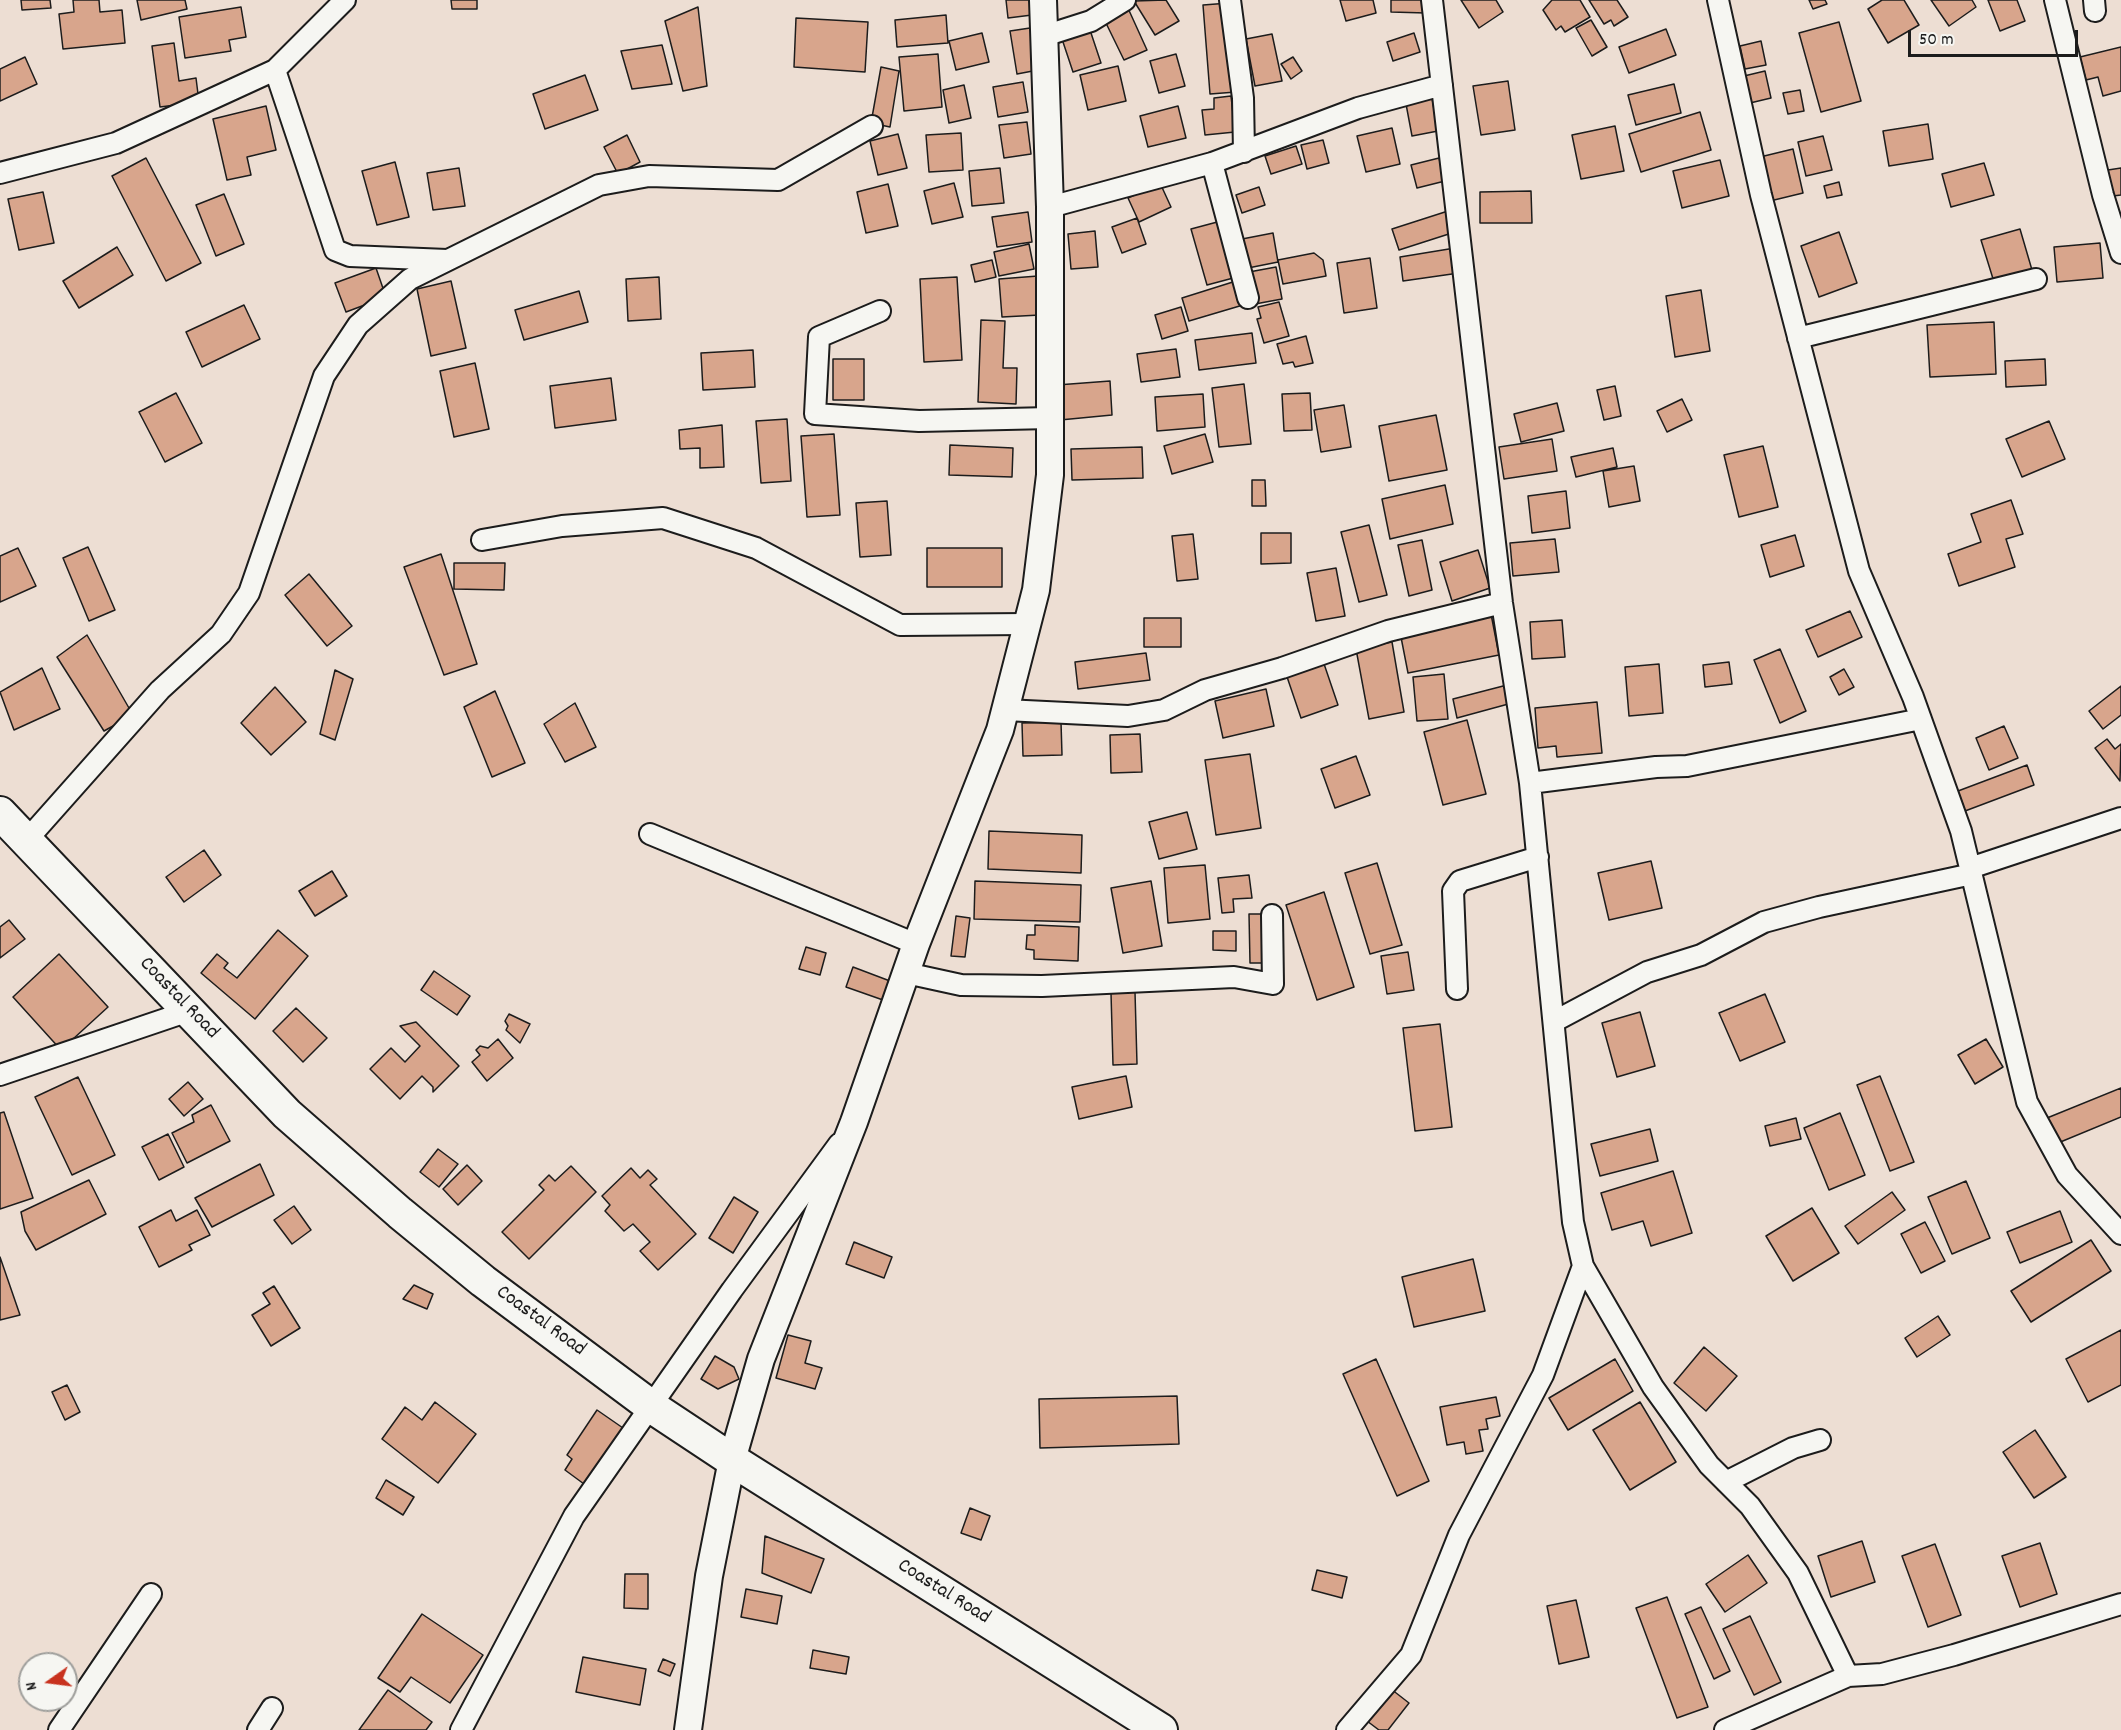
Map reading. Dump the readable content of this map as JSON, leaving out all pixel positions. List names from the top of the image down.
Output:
{
  "streets": {
    "main road": ["Coastal Road"]
  },
  "scale_bar": "50 m",
  "north": "left"
}
